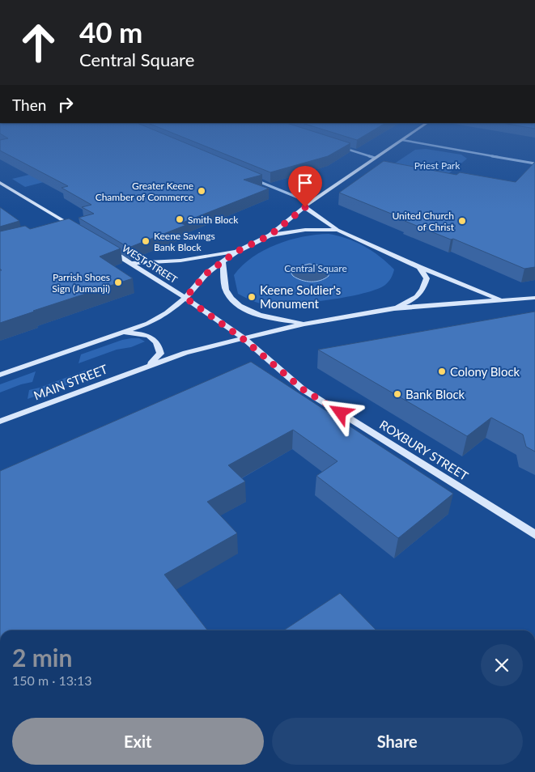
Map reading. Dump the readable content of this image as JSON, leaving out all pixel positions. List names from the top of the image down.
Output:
{
  "streets": {
    "main road": ["WEST STREET", "MAIN STREET", "ROXBURY STREET"]
  },
  "crossings": [
    ["MAIN STREET", "ROXBURY STREET"]
  ],
  "parks": ["Priest Park", "Central Square"],
  "places": [
    "Greater Keene Chamber of Commerce",
    "Smith Block",
    "United Church of Christ",
    "Keene Savings Bank Block",
    "Parrish Shoes Sign (Jumanji)",
    "Keene Soldier's Monument",
    "Colony Block",
    "Bank Block"
  ],
  "page": {
    "turn": ["40 m", "Central Square"],
    "then": "Then",
    "heading": ["2 min", "150 m · 13:13"],
    "buttons": ["Exit", "Share"]
  }
}
